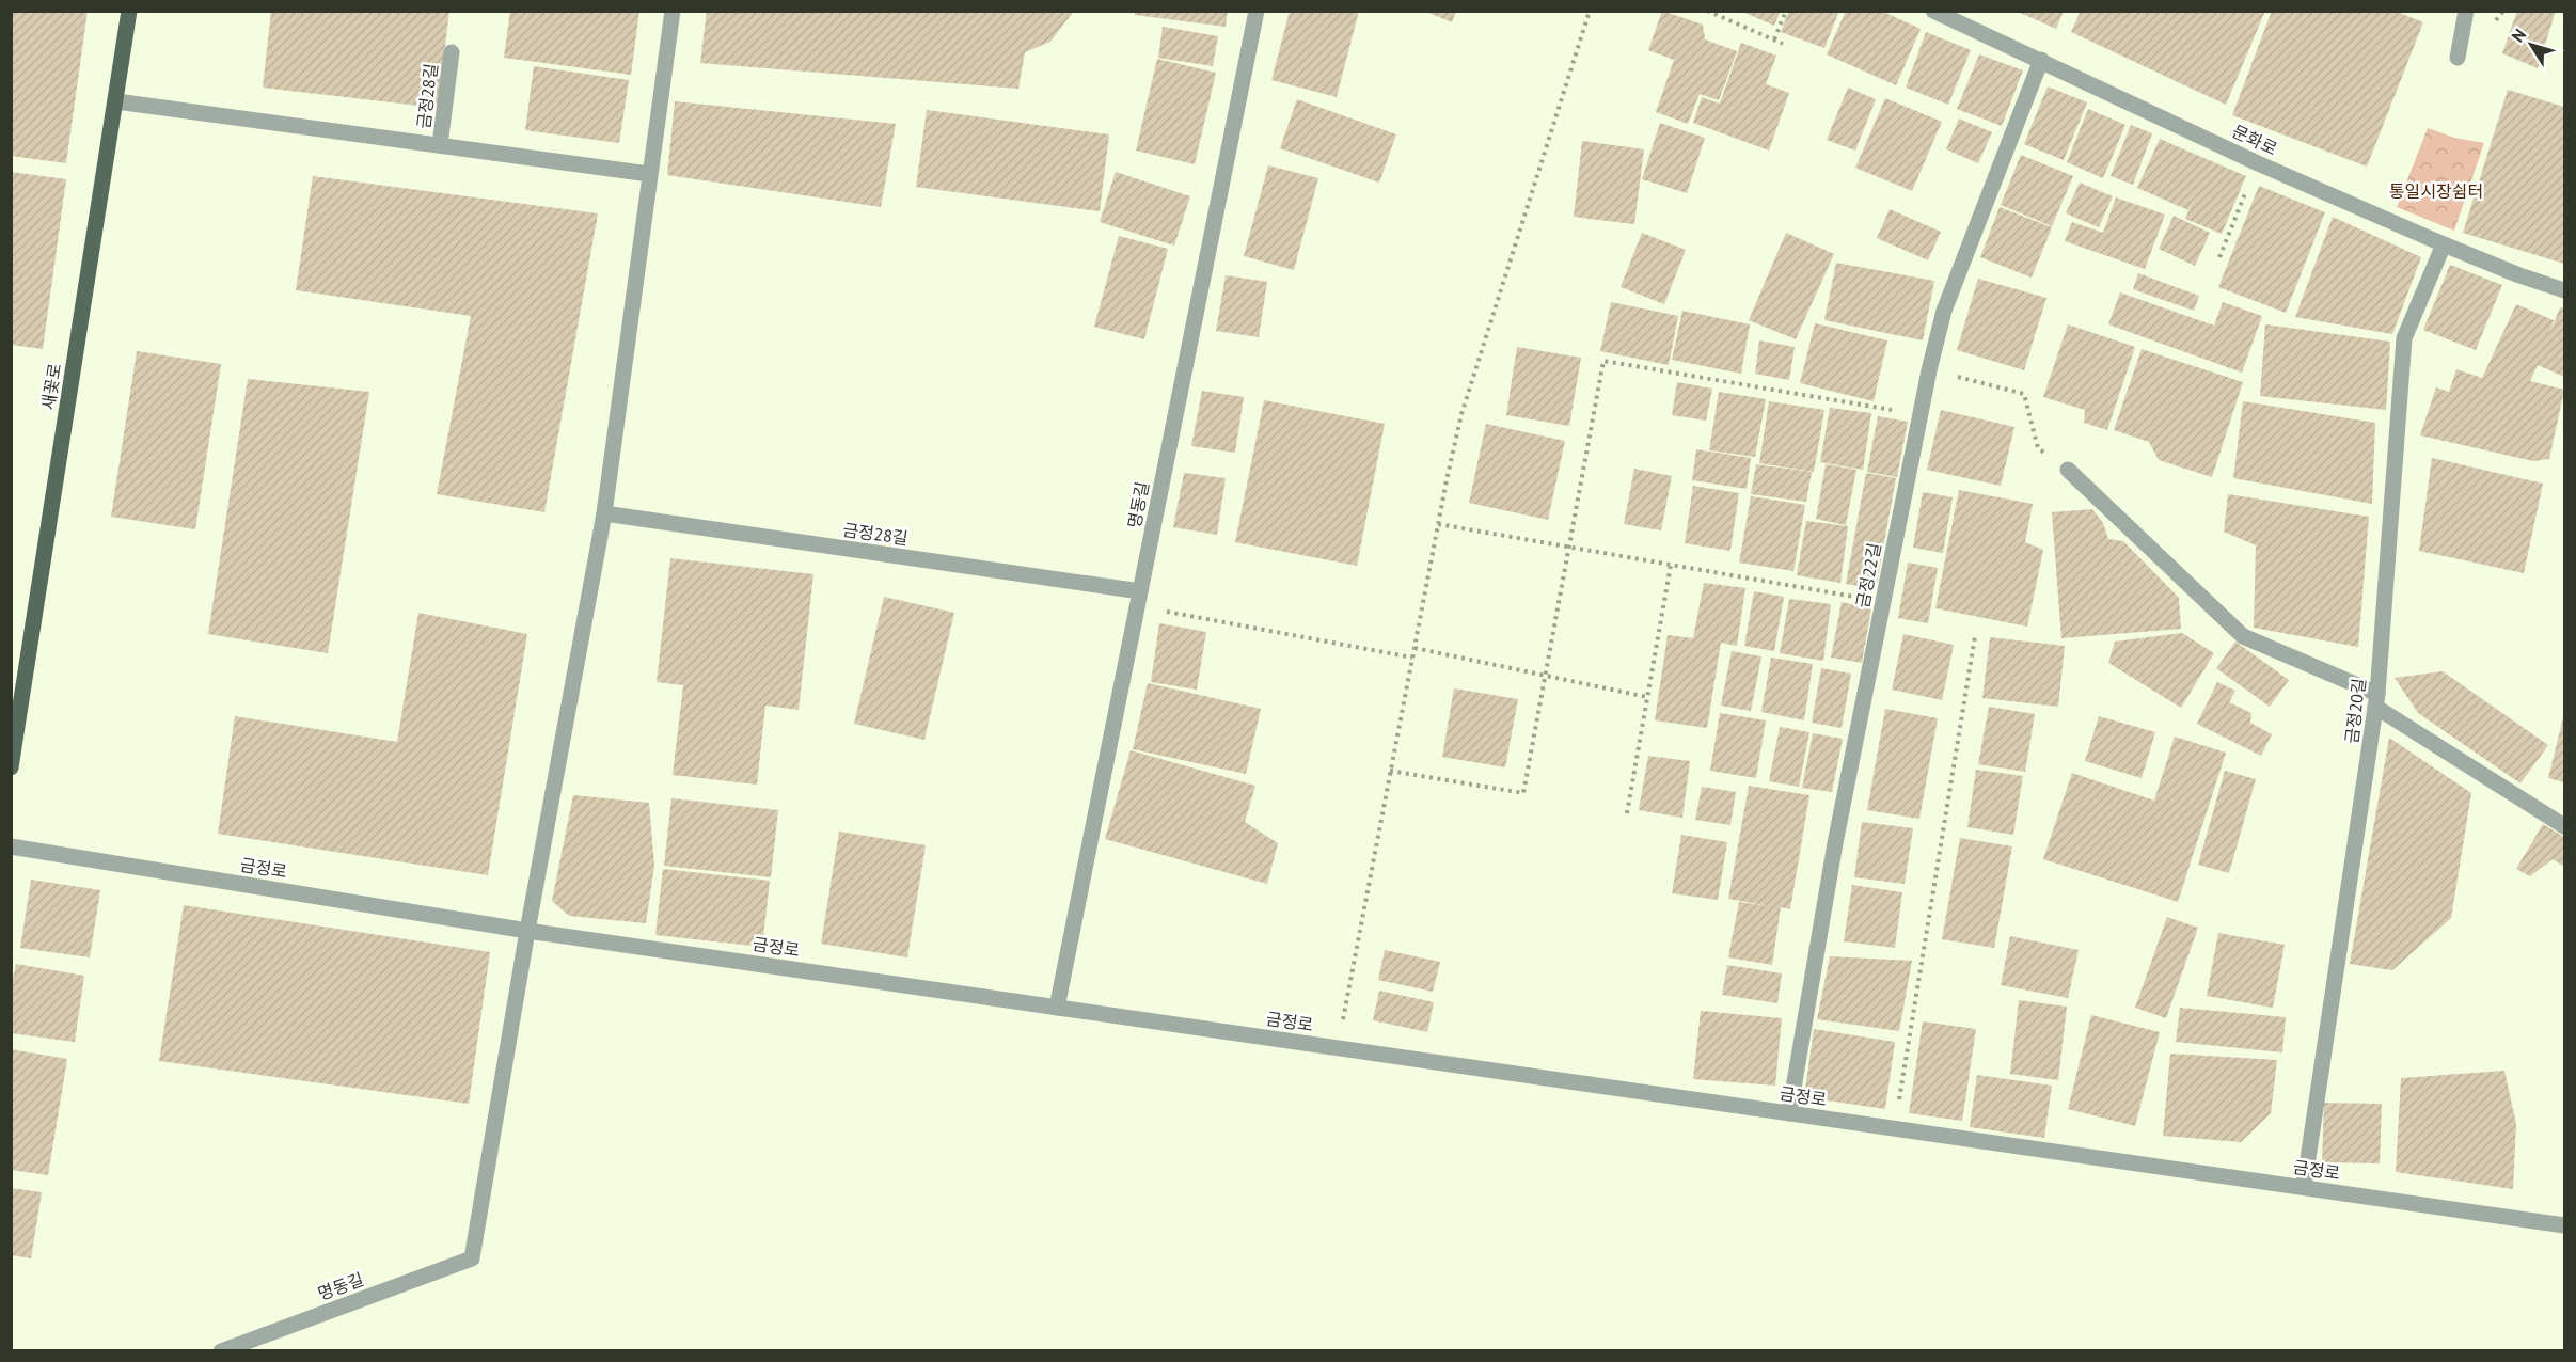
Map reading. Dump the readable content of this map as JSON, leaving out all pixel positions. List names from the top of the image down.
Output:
{
  "streets": {
    "main road": ["새꽃로"],
    "street": [
      "금정28길",
      "문화로",
      "명동길",
      "금정22길",
      "금정20길",
      "금정로"
    ]
  },
  "crossings": [
    ["금정28길", "명동길"],
    ["문화로", "금정22길"],
    ["문화로", "금정20길"],
    ["명동길", "금정로"],
    ["금정22길", "금정로"],
    ["금정20길", "금정로"]
  ],
  "parks": ["통일시장쉼터"],
  "north": "top left"
}
